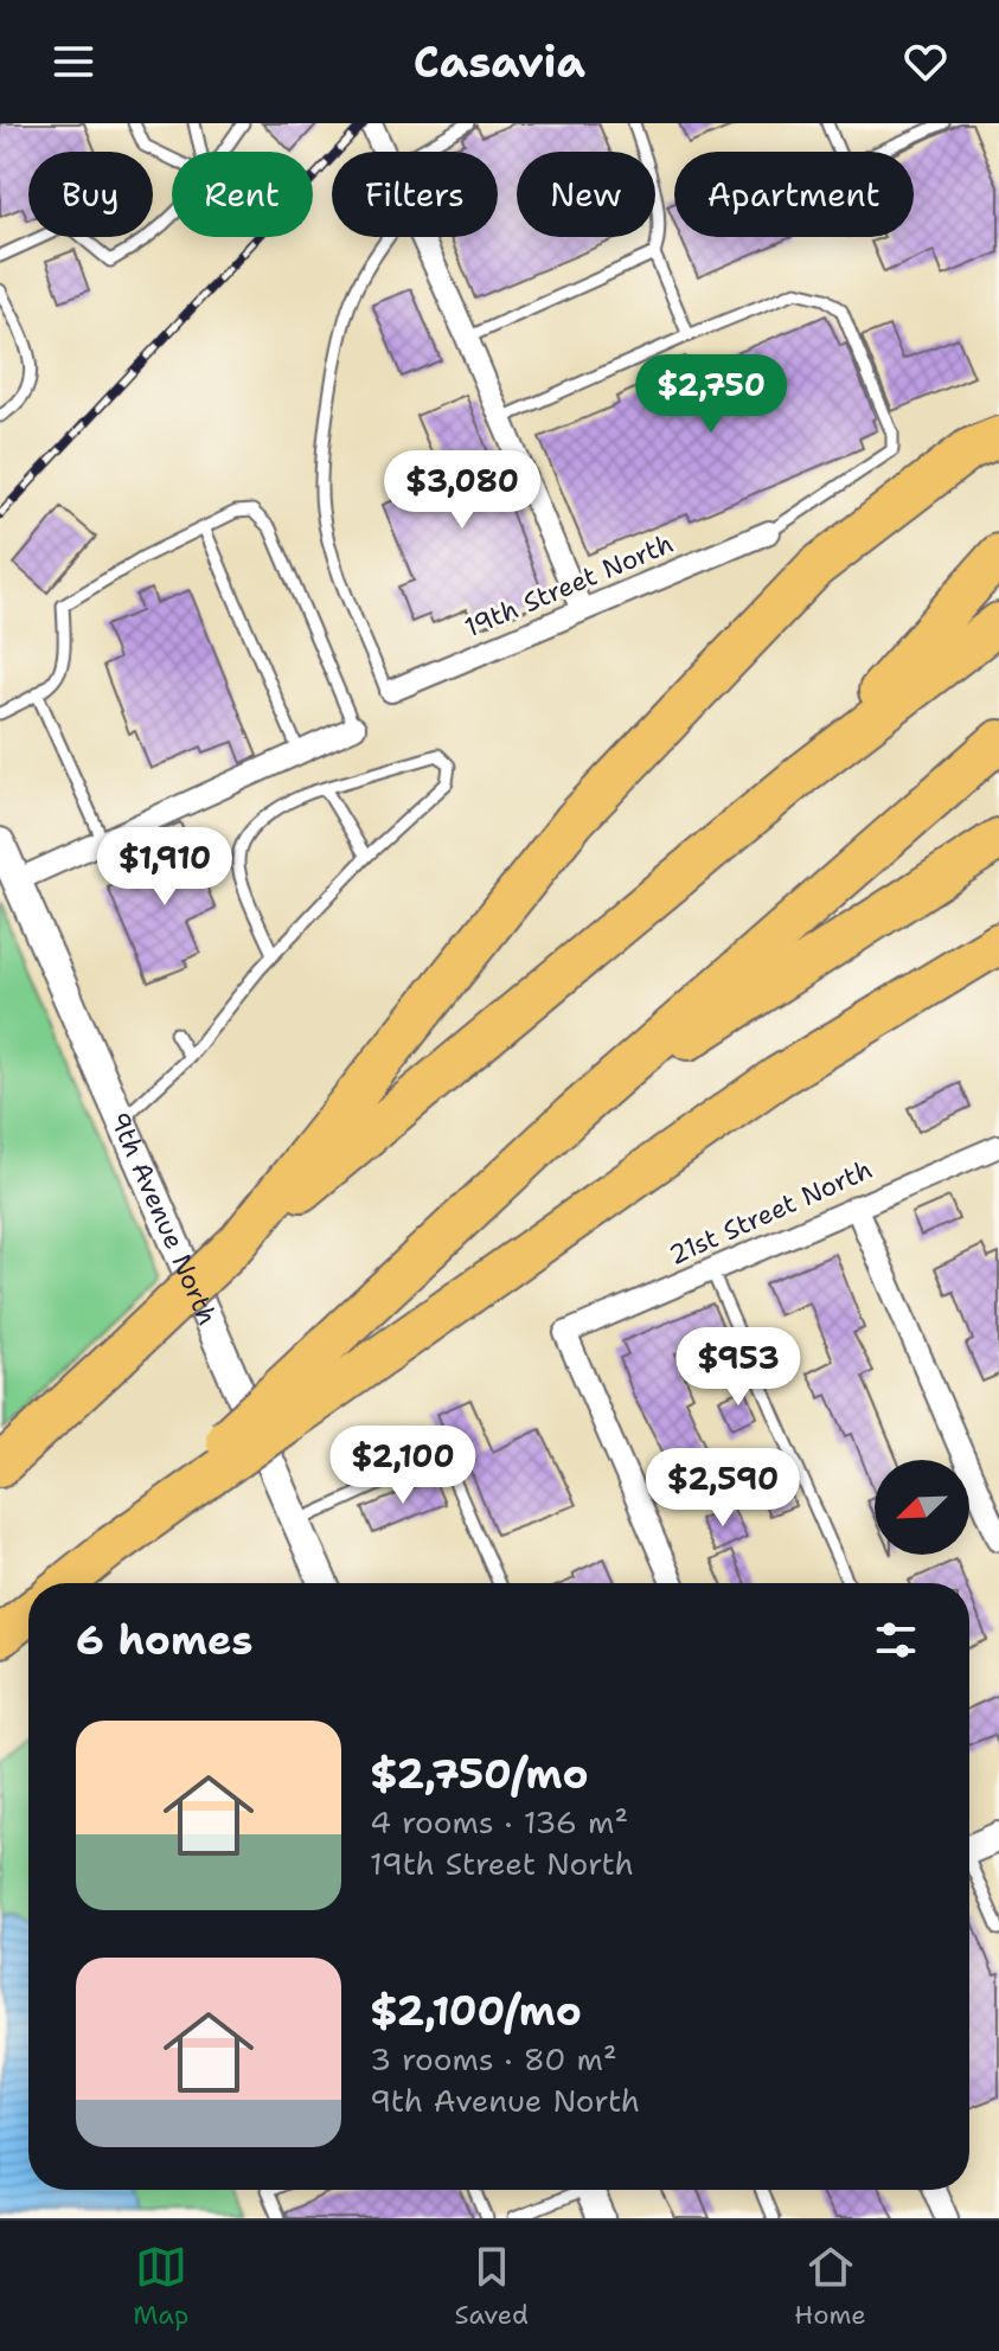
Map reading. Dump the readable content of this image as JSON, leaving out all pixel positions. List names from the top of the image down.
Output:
{
  "streets": {
    "street": ["19th Street North", "21st Street North", "9th Avenue North"]
  },
  "north": "bottom left",
  "page": {
    "header": "Casavia",
    "chip": [
      "Buy",
      "Rent",
      "Filters",
      "New",
      "Apartment"
    ],
    "price": [
      "$2,750",
      "$3,080",
      "$1,910",
      "$953",
      "$2,100",
      "$2,590"
    ],
    "heading": "6 homes",
    "list": [
      {
        "name": "$2,750/mo",
        "note": "4 rooms · 136 m² · 19th Street North"
      },
      {
        "name": "$2,100/mo",
        "note": "3 rooms · 80 m² · 9th Avenue North"
      }
    ],
    "tabs": ["Map", "Saved", "Home"]
  }
}
